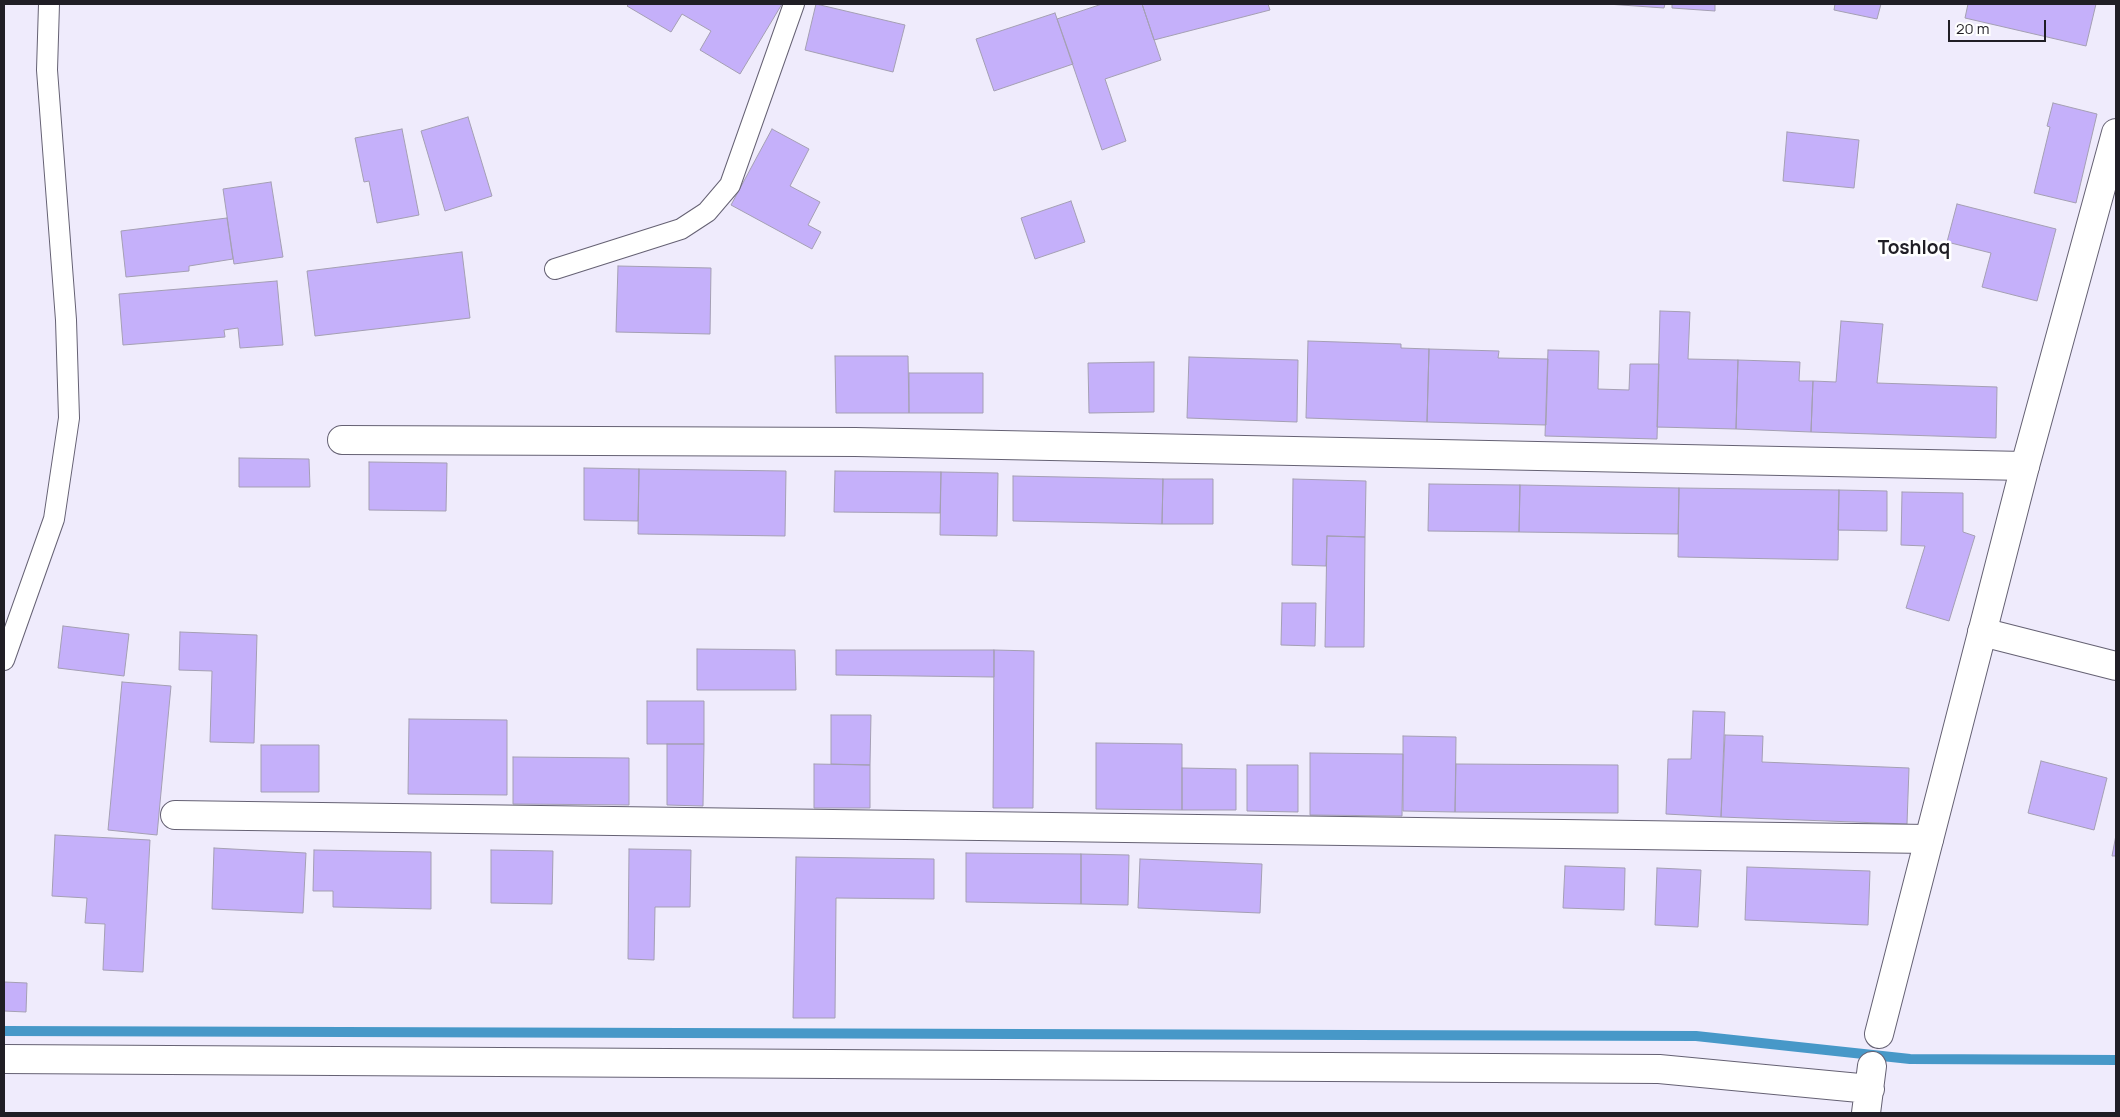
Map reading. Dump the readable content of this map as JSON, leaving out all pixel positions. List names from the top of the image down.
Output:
{
  "districts": ["Toshloq"],
  "scale_bar": "20 m"
}
